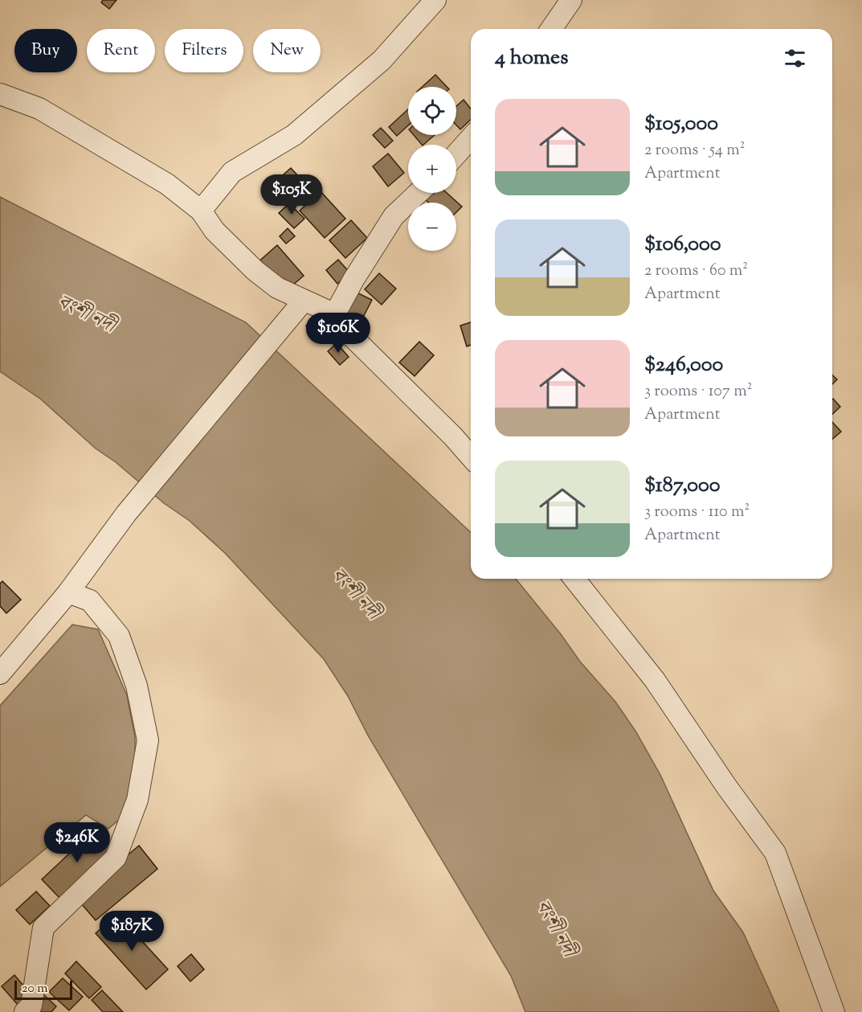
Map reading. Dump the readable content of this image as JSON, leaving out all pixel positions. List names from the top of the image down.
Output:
{
  "water": ["বংশী নদী"],
  "scale_bar": "20 m",
  "page": {
    "chip": [
      "Buy",
      "Rent",
      "Filters",
      "New"
    ],
    "heading": "4 homes",
    "map_buttons": ["+", "−"],
    "list": [
      {
        "name": "$105,000",
        "note": "2 rooms · 54 m² · Apartment"
      },
      {
        "name": "$106,000",
        "note": "2 rooms · 60 m² · Apartment"
      },
      {
        "name": "$246,000",
        "note": "3 rooms · 107 m² · Apartment"
      },
      {
        "name": "$187,000",
        "note": "3 rooms · 110 m² · Apartment"
      }
    ],
    "price": [
      "$105K",
      "$106K",
      "$246K",
      "$187K"
    ],
    "scale": "20 m"
  }
}
